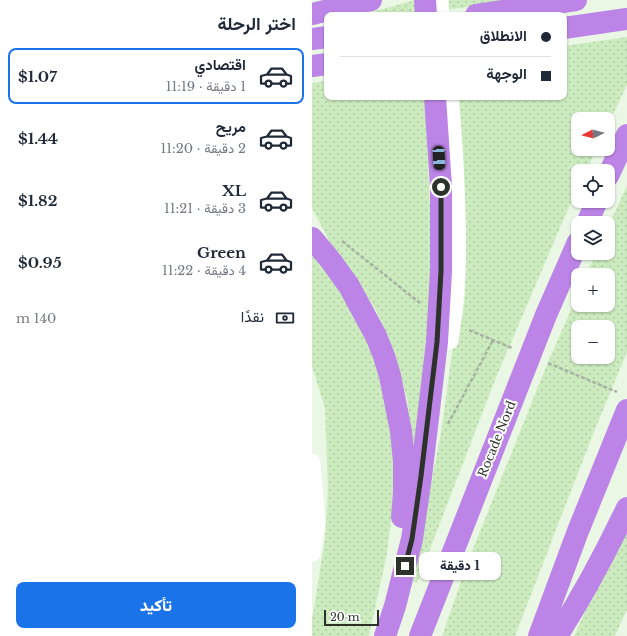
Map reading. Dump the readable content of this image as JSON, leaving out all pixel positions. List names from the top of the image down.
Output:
{
  "streets": {
    "highway": ["Rocade Nord"]
  },
  "scale_bar": "20 m",
  "north": "left",
  "page": {
    "heading": "اختر الرحلة",
    "banner": ["الانطلاق", "الوجهة"],
    "list": [
      {
        "name": "اقتصادي",
        "note": "1 دقيقة · 11:19",
        "value": "$1.07"
      },
      {
        "name": "مريح",
        "note": "2 دقيقة · 11:20",
        "value": "$1.44"
      },
      {
        "name": "XL",
        "note": "3 دقيقة · 11:21",
        "value": "$1.82"
      },
      {
        "name": "Green",
        "note": "4 دقيقة · 11:22",
        "value": "$0.95"
      }
    ],
    "map_buttons": ["+", "−"],
    "pay": ["نقدًا", "140 m"],
    "bubble": "1 دقيقة",
    "buttons": "تأكيد",
    "scale": "20 m"
  }
}
